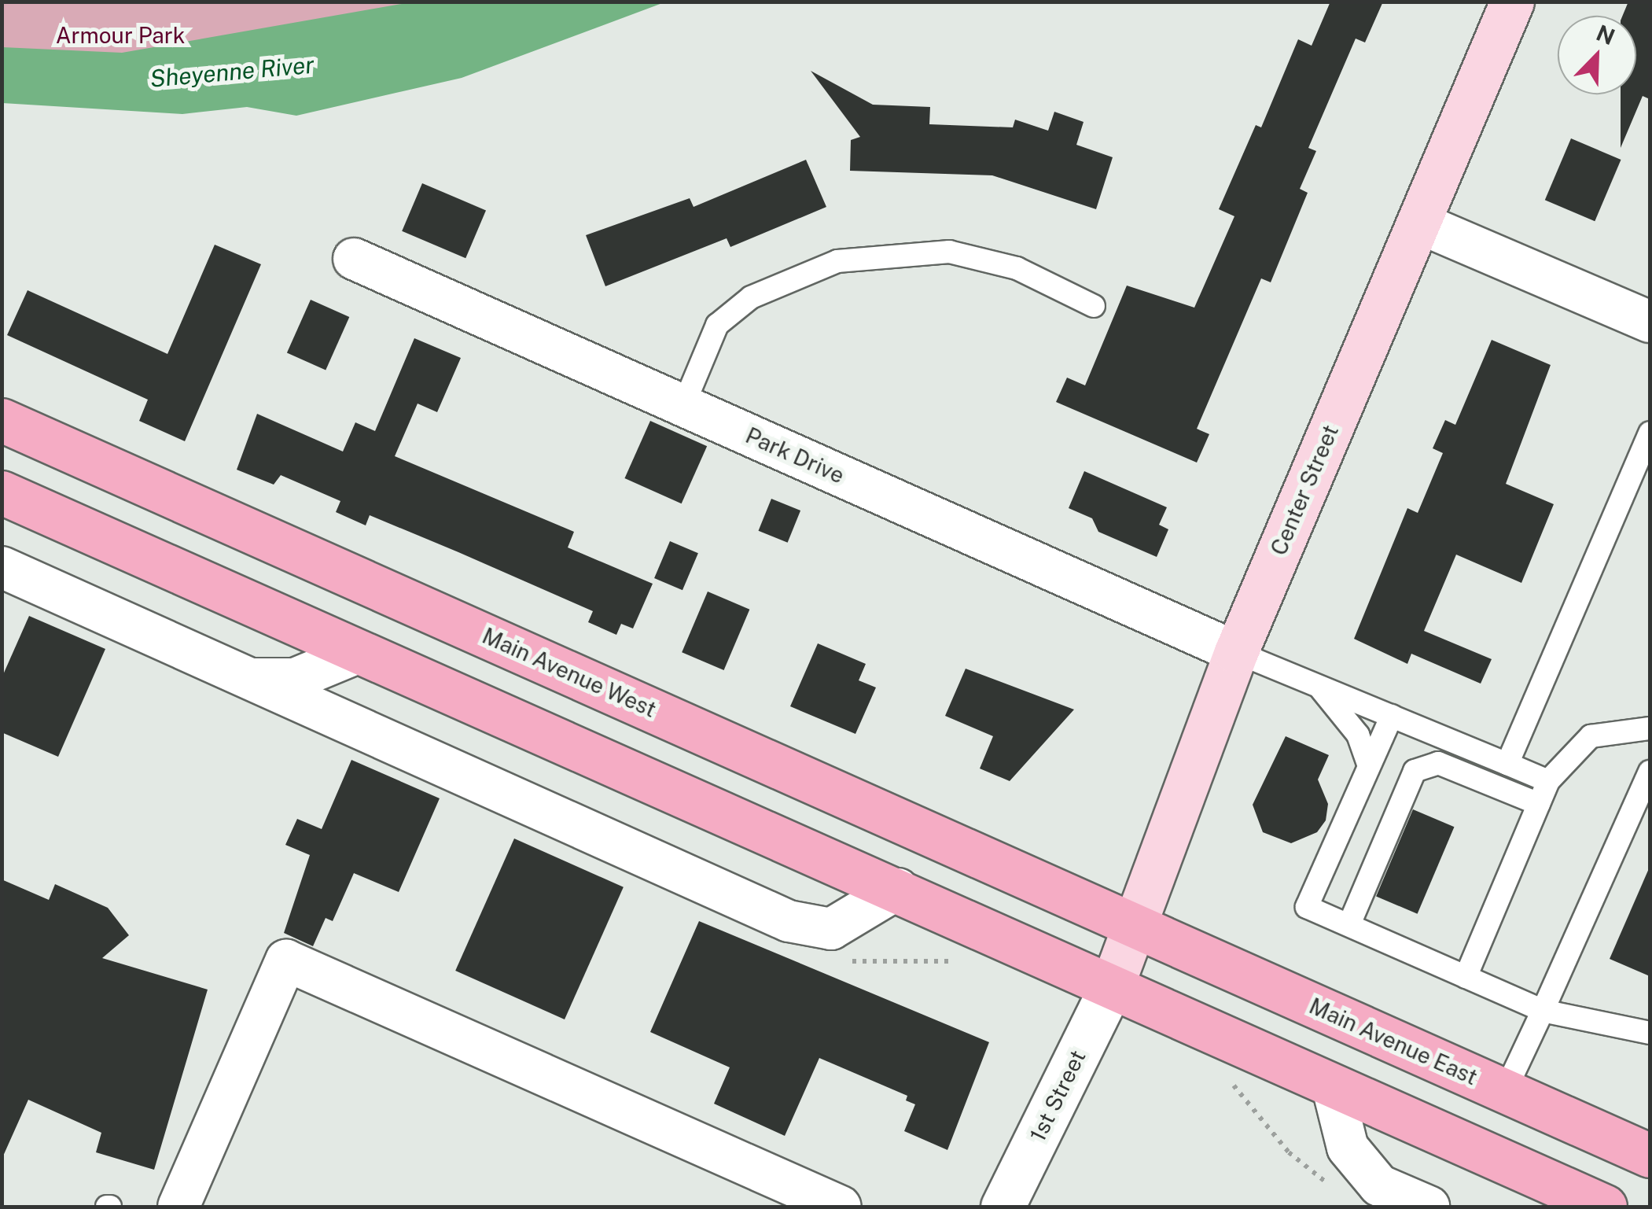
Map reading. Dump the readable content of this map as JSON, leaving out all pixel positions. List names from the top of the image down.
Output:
{
  "streets": {
    "main road": ["Center Street", "Main Avenue West", "Main Avenue East"],
    "street": ["Park Drive", "1st Street"]
  },
  "crossings": [
    ["Park Drive", "Center Street"],
    ["Center Street", "Main Avenue West"],
    ["Center Street", "Main Avenue East"],
    ["Center Street", "1st Street"],
    ["Main Avenue West", "Main Avenue East"]
  ],
  "water": ["Sheyenne River"],
  "parks": ["Armour Park"],
  "north": "top right"
}
